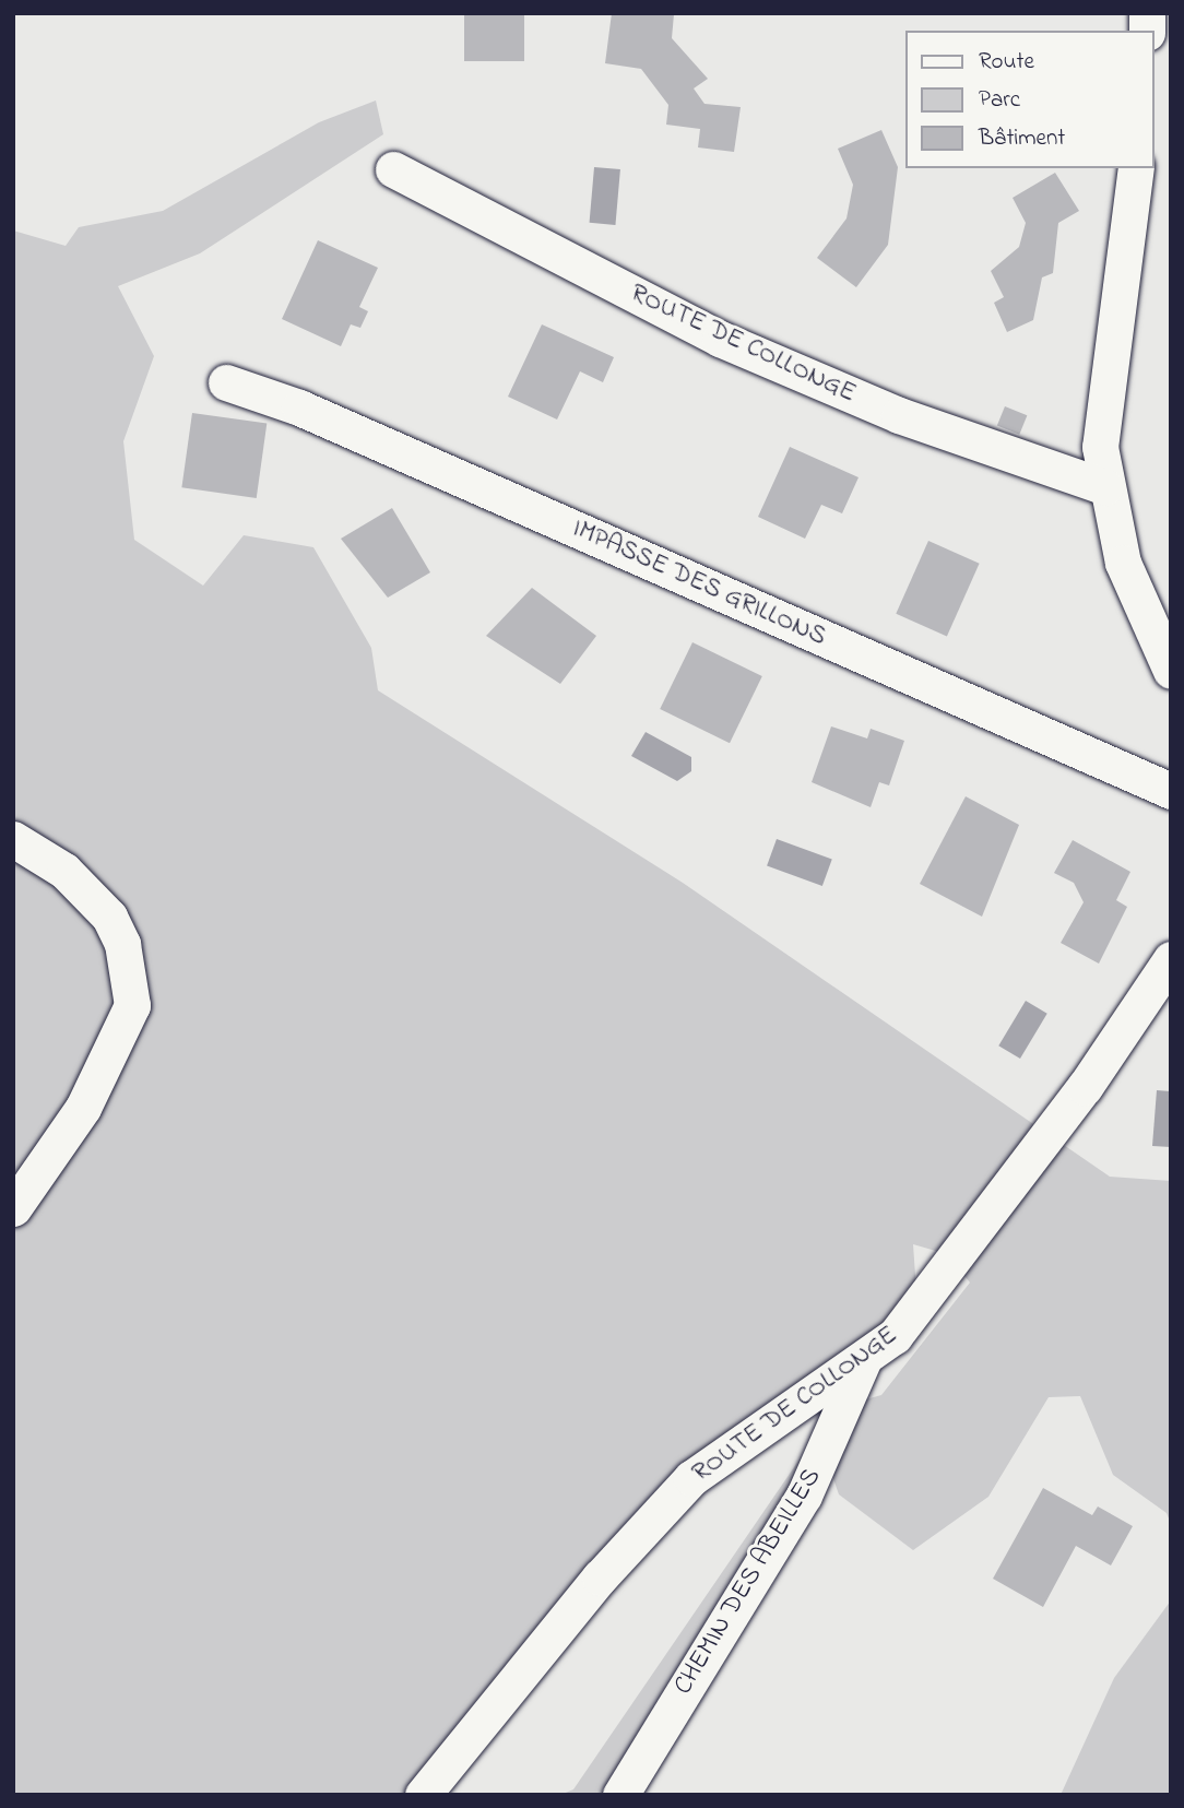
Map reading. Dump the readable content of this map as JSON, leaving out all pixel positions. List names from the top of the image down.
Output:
{
  "streets": {
    "street": ["ROUTE DE COLLONGE", "IMPASSE DES GRILLONS", "CHEMIN DES ABEILLES"]
  },
  "crossings": [
    ["ROUTE DE COLLONGE", "CHEMIN DES ABEILLES"]
  ],
  "legend": ["Route", "Parc", "Bâtiment"]
}
